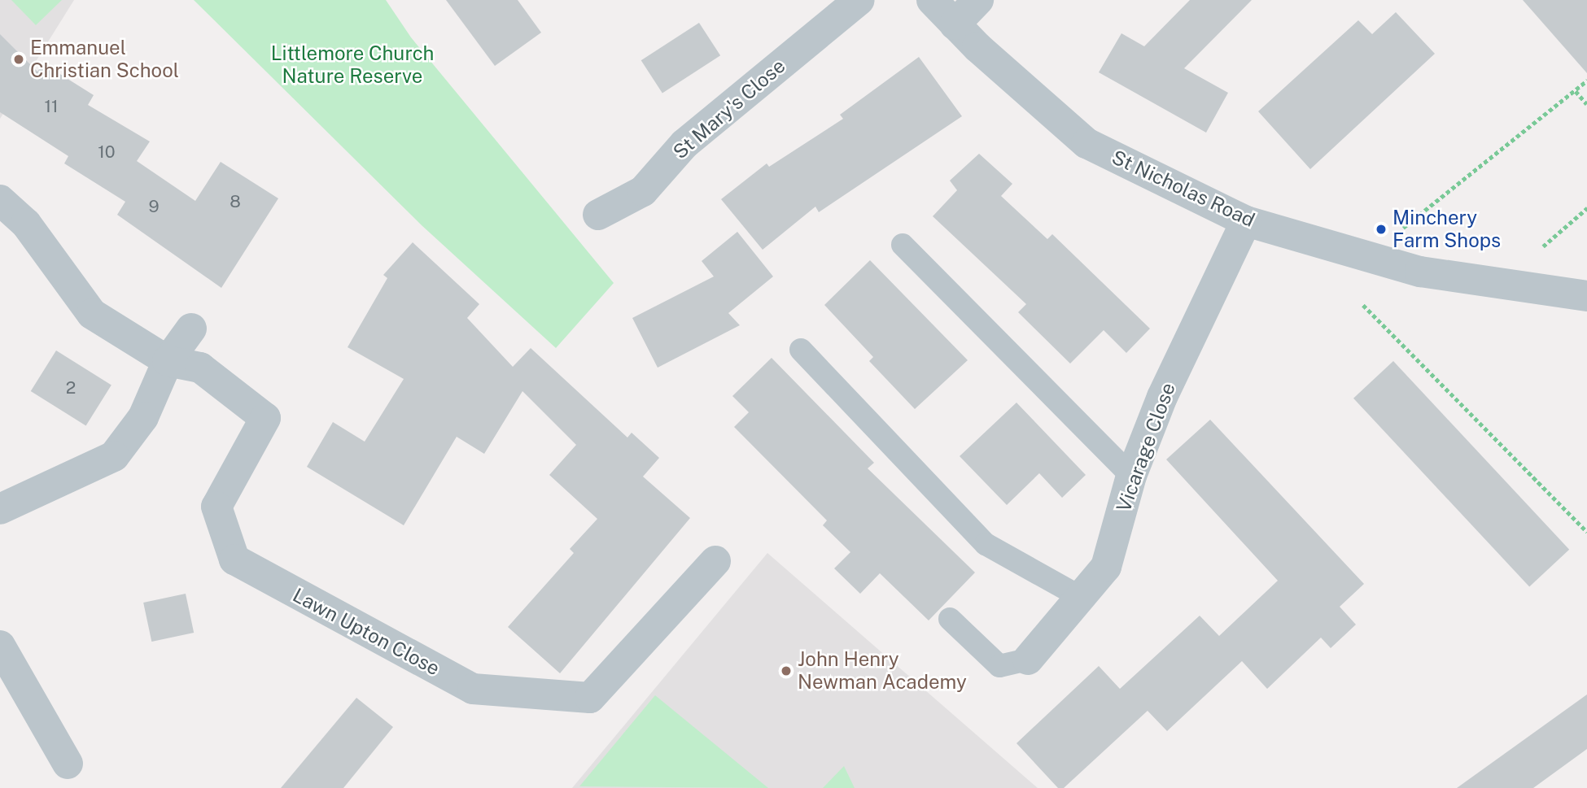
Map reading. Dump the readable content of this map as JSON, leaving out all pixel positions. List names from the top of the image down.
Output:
{
  "streets": {
    "street": [
      "St Mary's Close",
      "St Nicholas Road",
      "Vicarage Close",
      "Lawn Upton Close"
    ]
  },
  "crossings": [
    ["St Nicholas Road", "Vicarage Close"]
  ],
  "parks": ["Littlemore Church Nature Reserve"],
  "places": ["Emmanuel Christian School", "Minchery Farm Shops", "John Henry Newman Academy"],
  "house_numbers": [
    "11",
    "10",
    "8",
    "9",
    "2"
  ]
}
